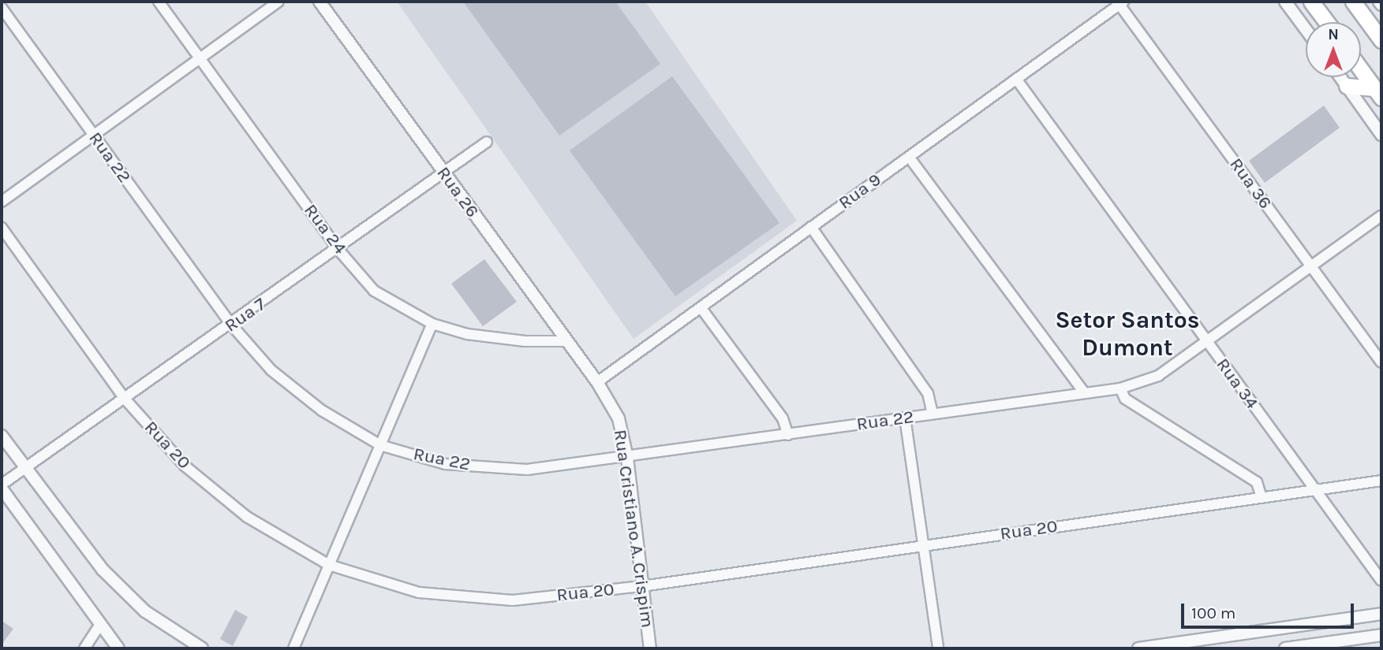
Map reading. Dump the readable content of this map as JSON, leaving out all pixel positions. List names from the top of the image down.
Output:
{
  "streets": {
    "street": [
      "Rua 22",
      "Rua 36",
      "Rua 9",
      "Rua 26",
      "Rua 24",
      "Rua 7",
      "Rua 34",
      "Rua 20",
      "Rua Cristiano A. Crispim"
    ]
  },
  "crossings": [
    ["Rua 22", "Rua 36"],
    ["Rua 22", "Rua 7"],
    ["Rua 22", "Rua 34"],
    ["Rua 22", "Rua Cristiano A. Crispim"],
    ["Rua 36", "Rua 9"],
    ["Rua 9", "Rua 26"],
    ["Rua 9", "Rua 34"],
    ["Rua 9", "Rua Cristiano A. Crispim"],
    ["Rua 26", "Rua 24"],
    ["Rua 26", "Rua 7"],
    ["Rua 26", "Rua Cristiano A. Crispim"],
    ["Rua 24", "Rua 7"],
    ["Rua 7", "Rua 20"],
    ["Rua 34", "Rua 20"],
    ["Rua 20", "Rua Cristiano A. Crispim"]
  ],
  "districts": ["Setor Santos Dumont"],
  "scale_bar": "100 m",
  "north": "top"
}
